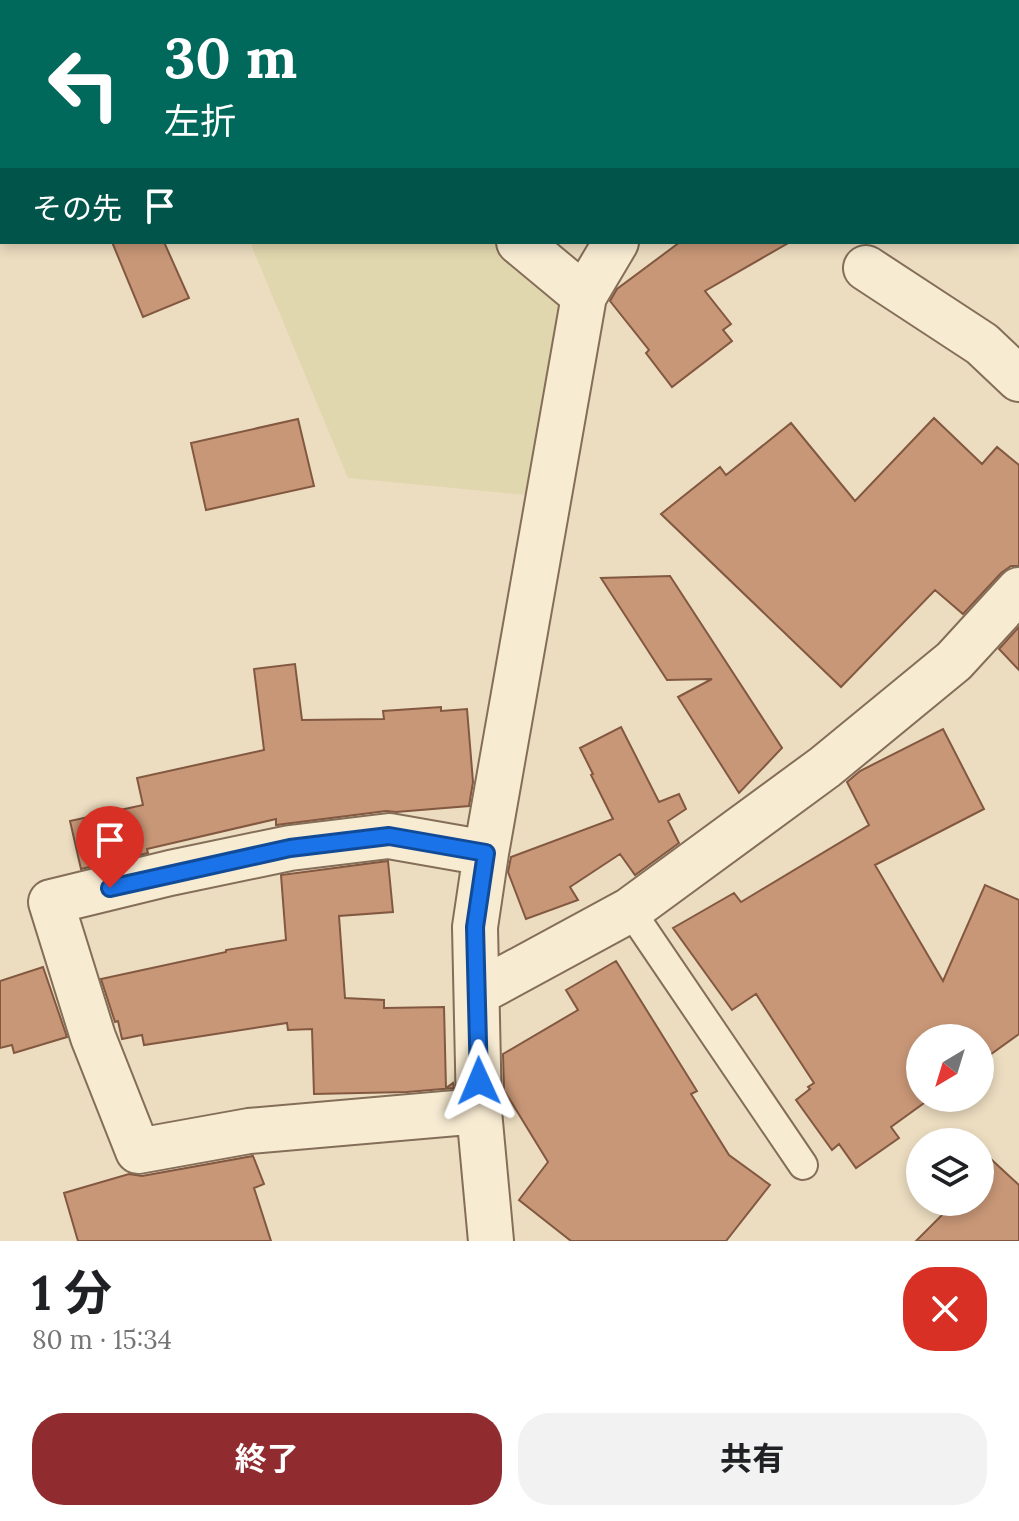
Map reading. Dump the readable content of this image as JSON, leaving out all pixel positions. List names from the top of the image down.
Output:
{
  "north": "bottom left",
  "page": {
    "turn": ["30 m", "左折"],
    "then": "その先",
    "heading": ["1 分", "80 m · 15:34"],
    "buttons": ["終了", "共有"]
  }
}
